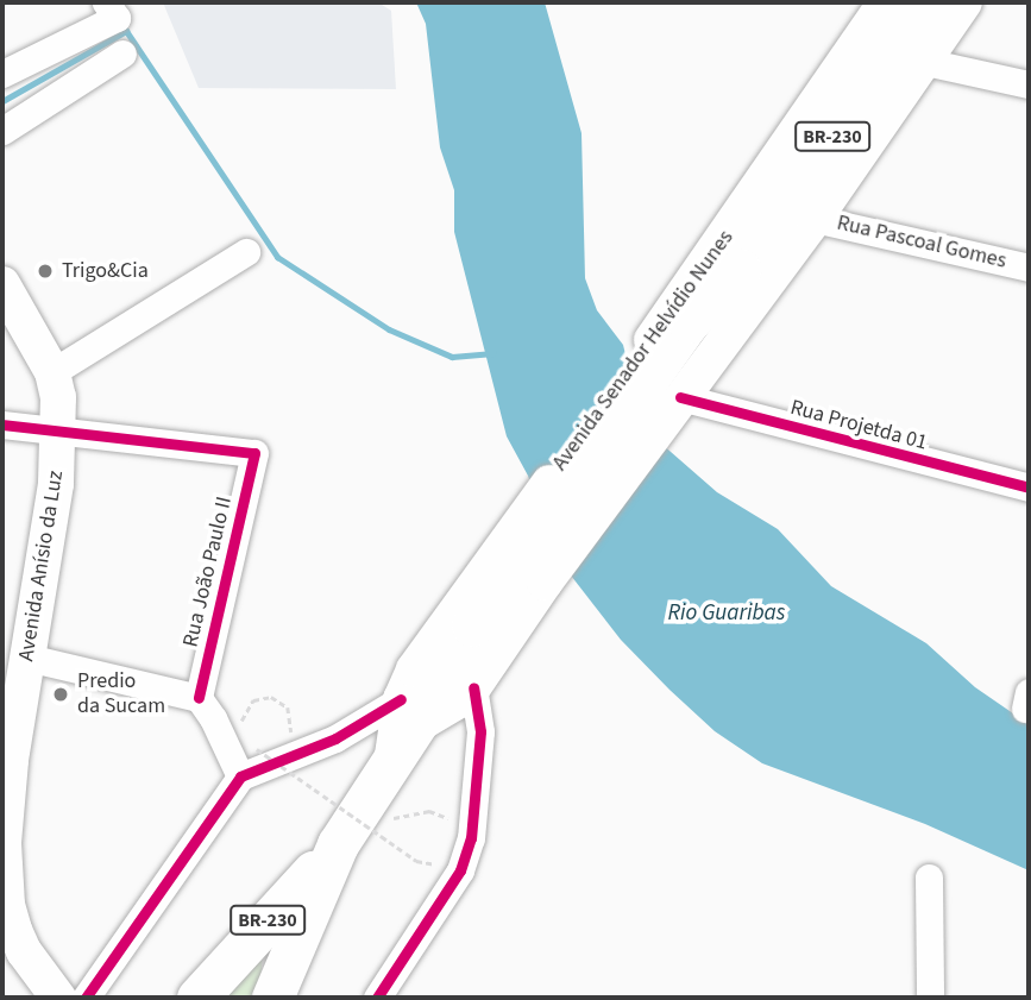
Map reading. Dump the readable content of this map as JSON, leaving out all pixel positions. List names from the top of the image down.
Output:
{
  "streets": {
    "highway": ["BR-230"],
    "main road": ["Avenida Senador Helvídio Nunes", "Avenida Anísio da Luz"],
    "street": ["Rua Pascoal Gomes", "Rua Projetda 01", "Rua João Paulo II"]
  },
  "crossings": [
    ["BR-230", "Avenida Senador Helvídio Nunes"],
    ["BR-230", "Rua Projetda 01"],
    ["Avenida Senador Helvídio Nunes", "Rua Projetda 01"],
    ["Avenida Anísio da Luz", "Rua João Paulo II"]
  ],
  "water": ["Rio Guaribas"],
  "places": ["Trigo&Cia", "Predio da Sucam"]
}
